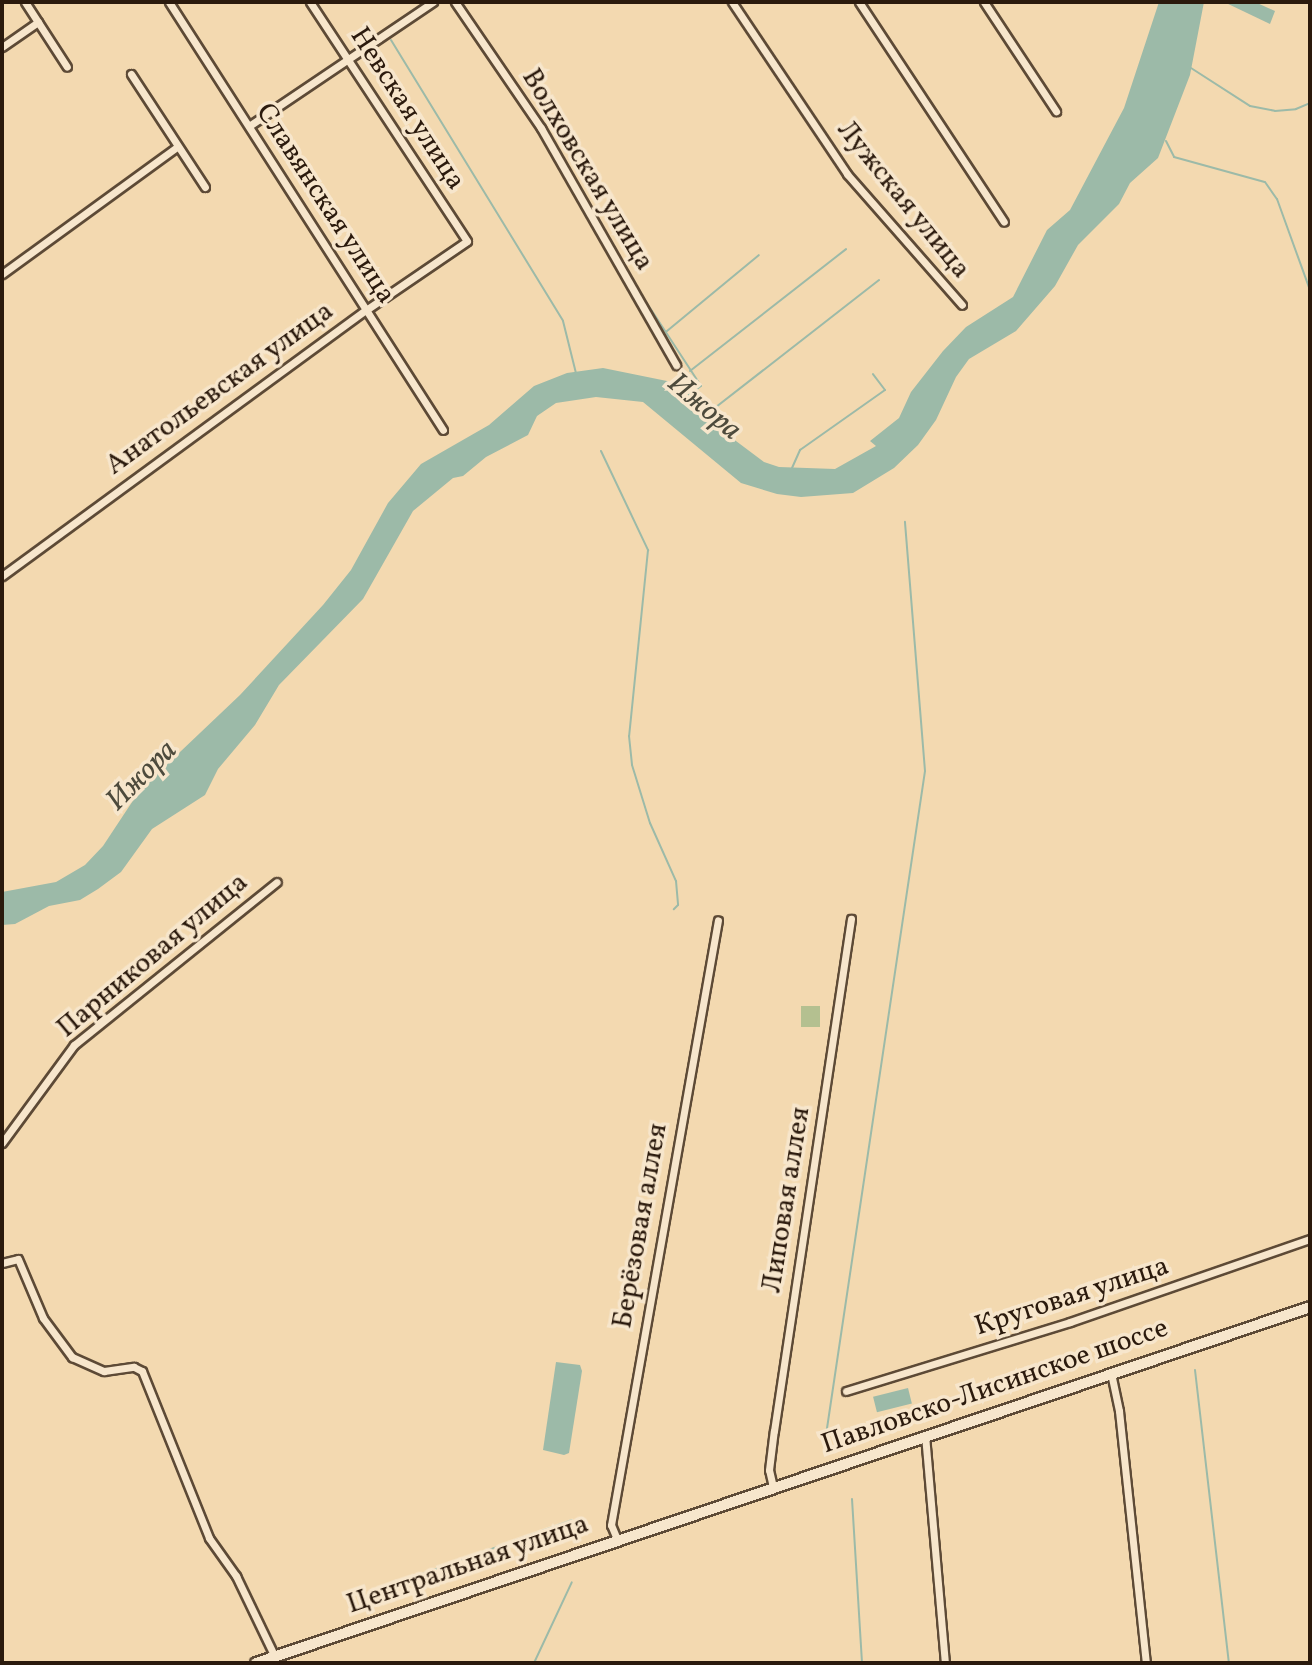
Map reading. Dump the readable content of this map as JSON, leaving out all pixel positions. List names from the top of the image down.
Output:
{
  "streets": {
    "main road": ["Павловско-Лисинское шоссе", "Центральная улица"],
    "street": [
      "Невская улица",
      "Волховская улица",
      "Лужская улица",
      "Славянская улица",
      "Анатольевская улица",
      "Парниковая улица",
      "Липовая аллея",
      "Берёзовая аллея",
      "Круговая улица"
    ]
  },
  "crossings": [
    ["Невская улица", "Анатольевская улица"],
    ["Славянская улица", "Анатольевская улица"],
    ["Липовая аллея", "Павловско-Лисинское шоссе"],
    ["Берёзовая аллея", "Центральная улица"],
    ["Павловско-Лисинское шоссе", "Центральная улица"]
  ],
  "water": ["Ижора"]
}
